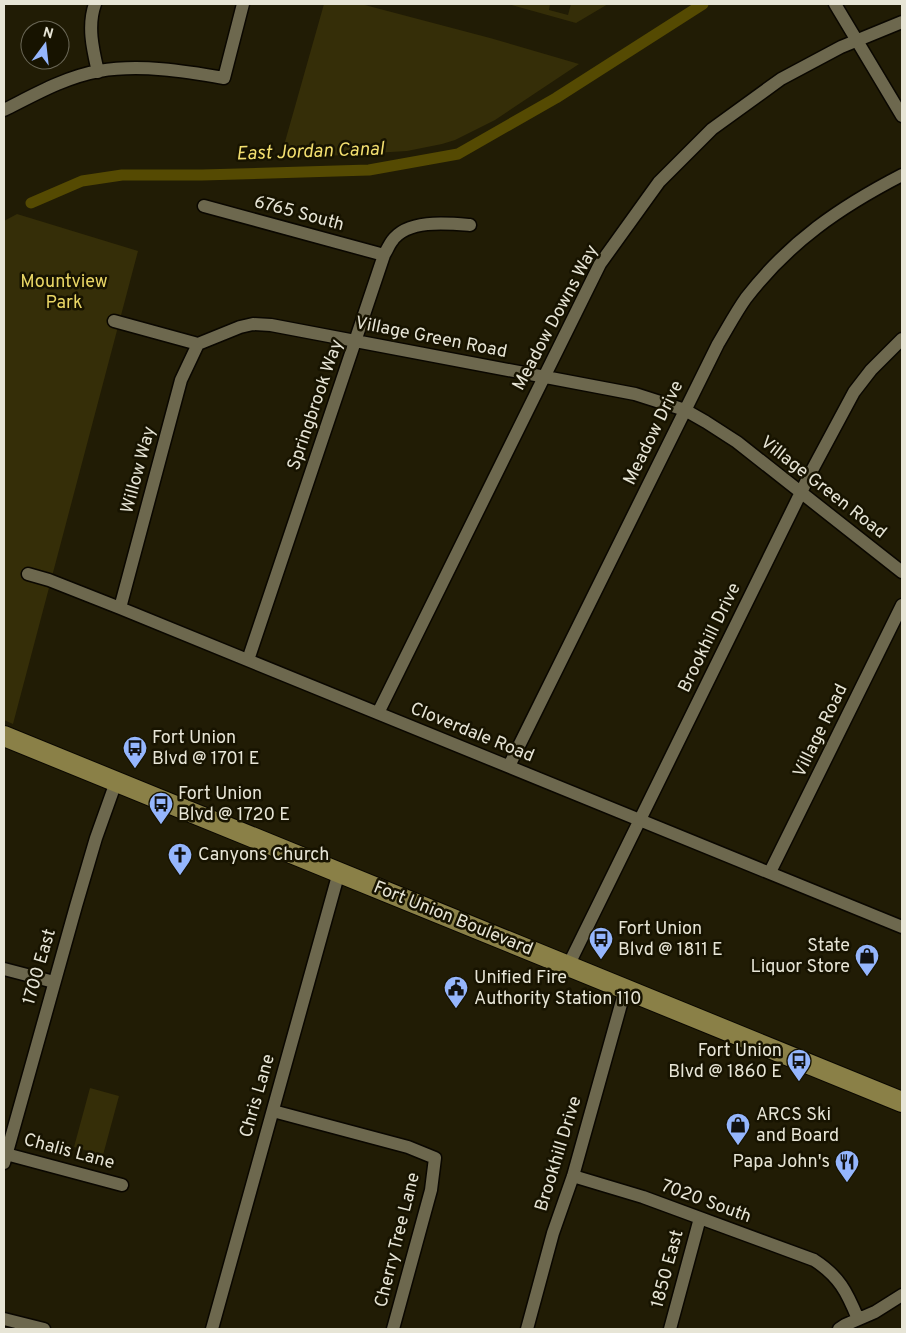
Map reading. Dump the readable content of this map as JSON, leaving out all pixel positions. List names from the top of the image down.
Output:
{
  "streets": {
    "main road": ["Fort Union Boulevard"],
    "street": [
      "6765 South",
      "Meadow Downs Way",
      "Village Green Road",
      "Springbrook Way",
      "Meadow Drive",
      "Willow Way",
      "Brookhill Drive",
      "Village Road",
      "Cloverdale Road",
      "1700 East",
      "Chris Lane",
      "Chalis Lane",
      "7020 South",
      "Cherry Tree Lane",
      "1850 East"
    ]
  },
  "crossings": [
    ["6765 South", "Springbrook Way"],
    ["Meadow Downs Way", "Village Green Road"],
    ["Meadow Downs Way", "Cloverdale Road"],
    ["Village Green Road", "Springbrook Way"],
    ["Village Green Road", "Meadow Drive"],
    ["Village Green Road", "Willow Way"],
    ["Village Green Road", "Brookhill Drive"],
    ["Springbrook Way", "Cloverdale Road"],
    ["Meadow Drive", "Cloverdale Road"],
    ["Willow Way", "Cloverdale Road"],
    ["Brookhill Drive", "Cloverdale Road"],
    ["Brookhill Drive", "Fort Union Boulevard"],
    ["Brookhill Drive", "7020 South"],
    ["Village Road", "Cloverdale Road"],
    ["Fort Union Boulevard", "1700 East"],
    ["Fort Union Boulevard", "Chris Lane"],
    ["1700 East", "Chalis Lane"],
    ["Chris Lane", "Cherry Tree Lane"],
    ["7020 South", "1850 East"]
  ],
  "water": ["East Jordan Canal"],
  "parks": ["Mountview Park"],
  "places": {
    "bus stop": [
      "Fort Union Blvd @ 1701 E",
      "Fort Union Blvd @ 1720 E",
      "Fort Union Blvd @ 1811 E",
      "Fort Union Blvd @ 1860 E"
    ],
    "church": ["Canyons Church"],
    "shop": ["State Liquor Store", "ARCS Ski and Board"],
    "public building": ["Unified Fire Authority Station 110"],
    "restaurant": ["Papa John's"]
  },
  "north": "top"
}
